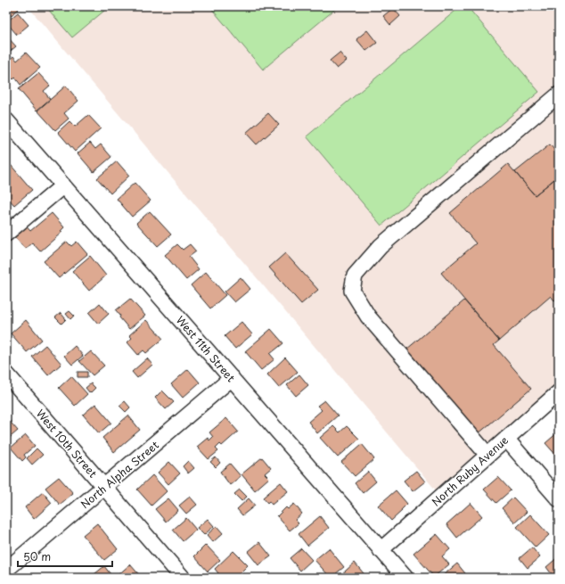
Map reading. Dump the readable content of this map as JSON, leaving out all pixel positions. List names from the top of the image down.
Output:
{
  "streets": {
    "street": [
      "West 11th Street",
      "West 10th Street",
      "North Ruby Avenue",
      "North Alpha Street"
    ]
  },
  "crossings": [
    ["West 11th Street", "North Ruby Avenue"],
    ["West 11th Street", "North Alpha Street"],
    ["West 10th Street", "North Alpha Street"]
  ],
  "scale_bar": "50 m"
}
